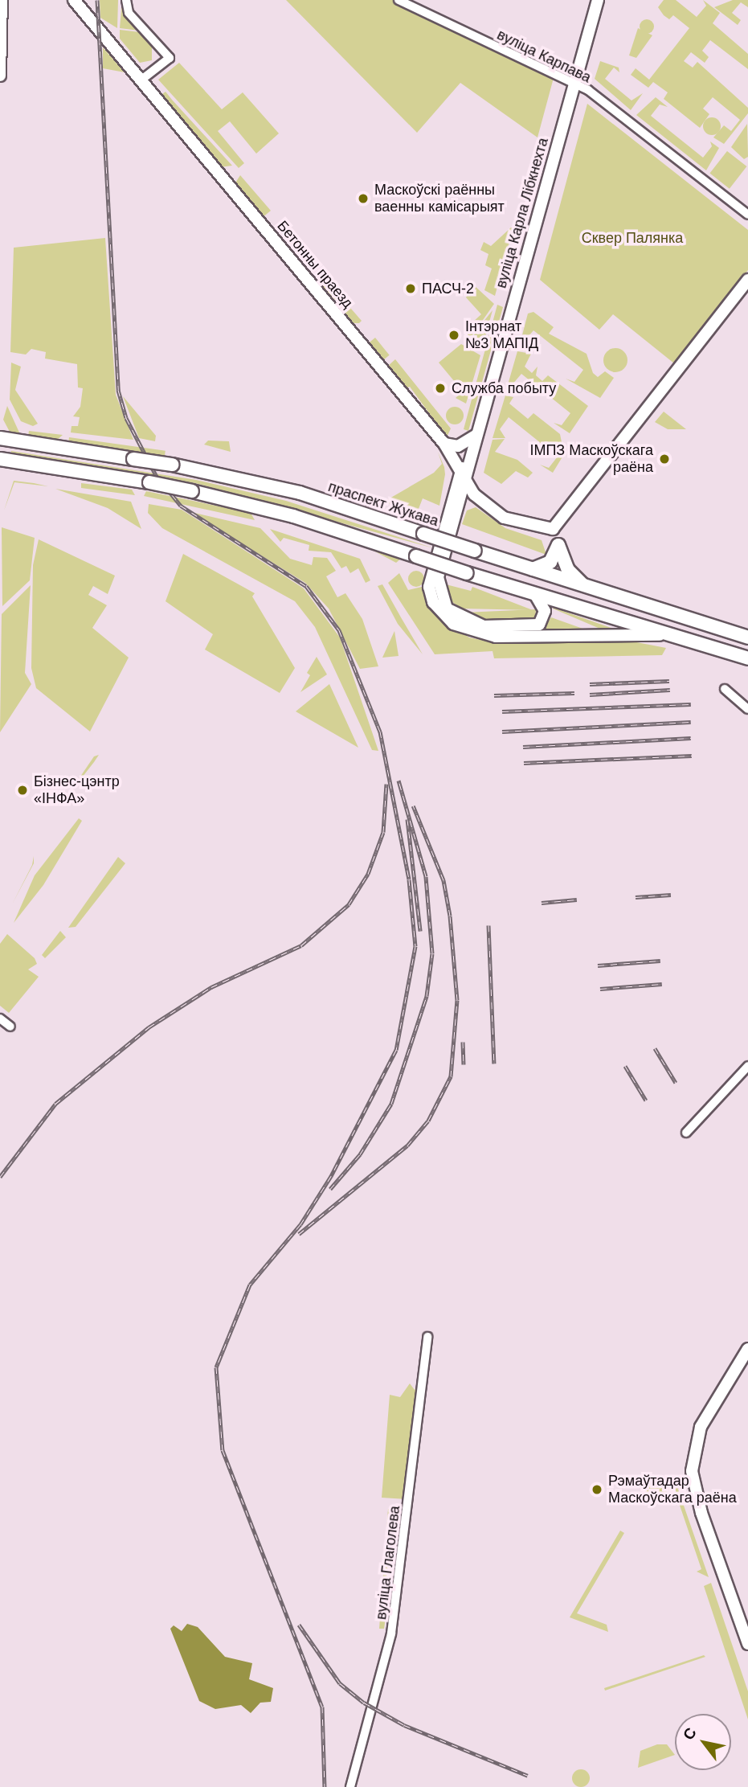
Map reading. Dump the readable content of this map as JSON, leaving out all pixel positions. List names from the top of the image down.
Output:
{
  "streets": {
    "main road": ["вуліца Карла Лібкнехта", "Бетонны праезд", "праспект Жукава"],
    "street": ["вуліца Карпава", "вуліца Глаголева"]
  },
  "crossings": [
    ["вуліца Карпава", "вуліца Карла Лібкнехта"],
    ["вуліца Карла Лібкнехта", "Бетонны праезд"]
  ],
  "parks": ["Сквер Палянка"],
  "places": [
    "Маскоўскі раённы ваенны камісарыят",
    "ПАСЧ-2",
    "Інтэрнат №3 МАПІД",
    "Служба побыту",
    "ІМПЗ Маскоўскага раёна",
    "Бізнес-цэнтр «ІНФА»",
    "Рэмаўтадар Маскоўскага раёна"
  ],
  "north": "top left"
}
